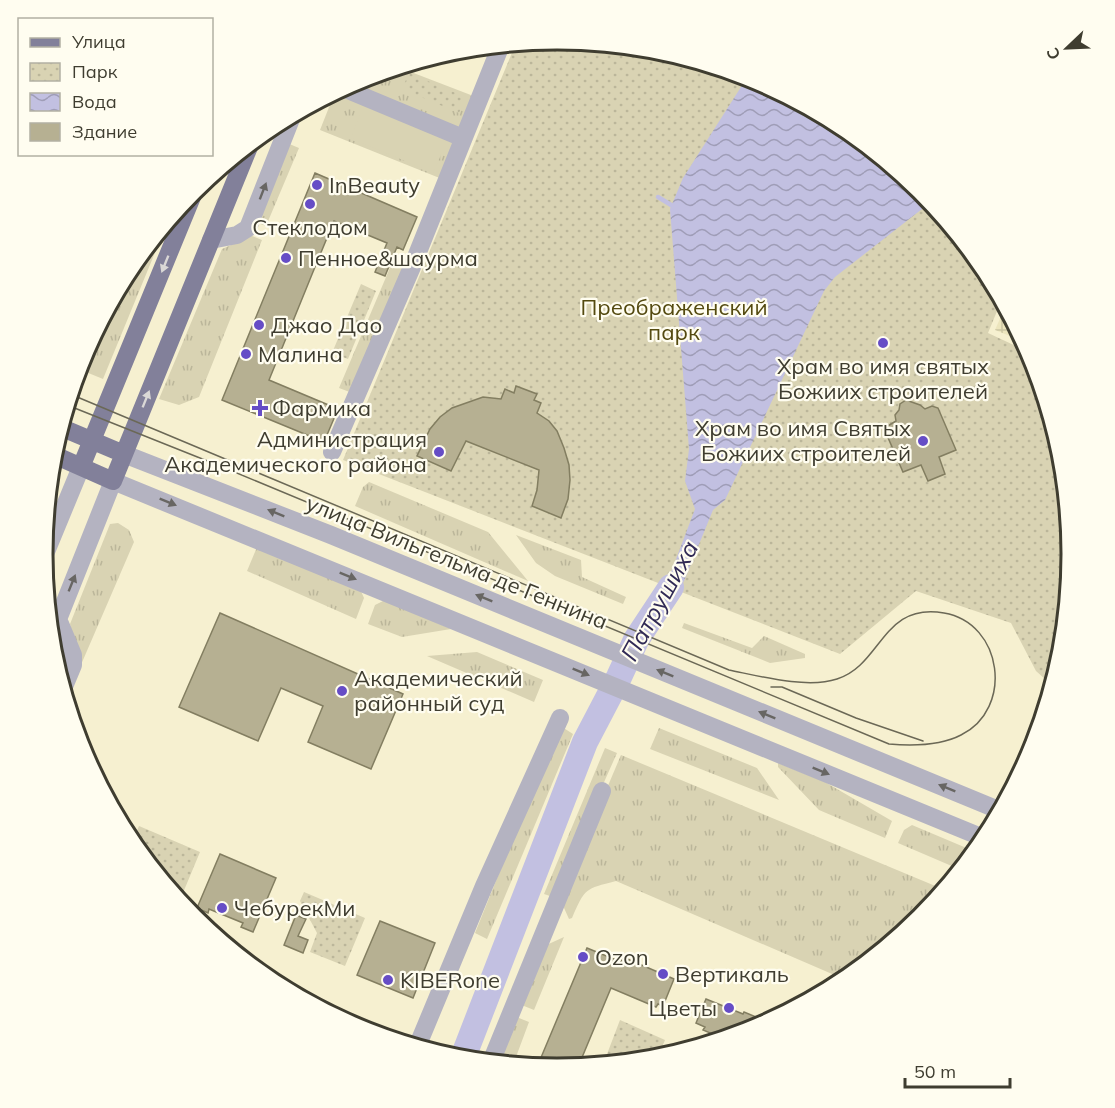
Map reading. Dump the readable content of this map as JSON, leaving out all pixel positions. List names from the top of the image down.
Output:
{
  "streets": {
    "main road": ["улица Вильгельма де Геннина"]
  },
  "one_way": ["улица Вильгельма де Геннина"],
  "water": ["Патрушиха"],
  "parks": ["Преображенский парк"],
  "places": {
    "other": [
      "InBeauty",
      "Стеклодом",
      "Пенное&шаурма",
      "Джао Дао",
      "Храм во имя святых Божиих строителей",
      "Малина",
      "Храм во имя Святых Божиих строителей",
      "Администрация Академического района",
      "Академический районный суд",
      "ЧебурекМи",
      "Ozon",
      "Вертикаль",
      "KIBERone",
      "Цветы"
    ],
    "health": ["Фармика"]
  },
  "legend": [
    "Улица",
    "Парк",
    "Вода",
    "Здание"
  ],
  "scale_bar": "50 m",
  "north": "bottom left"
}
